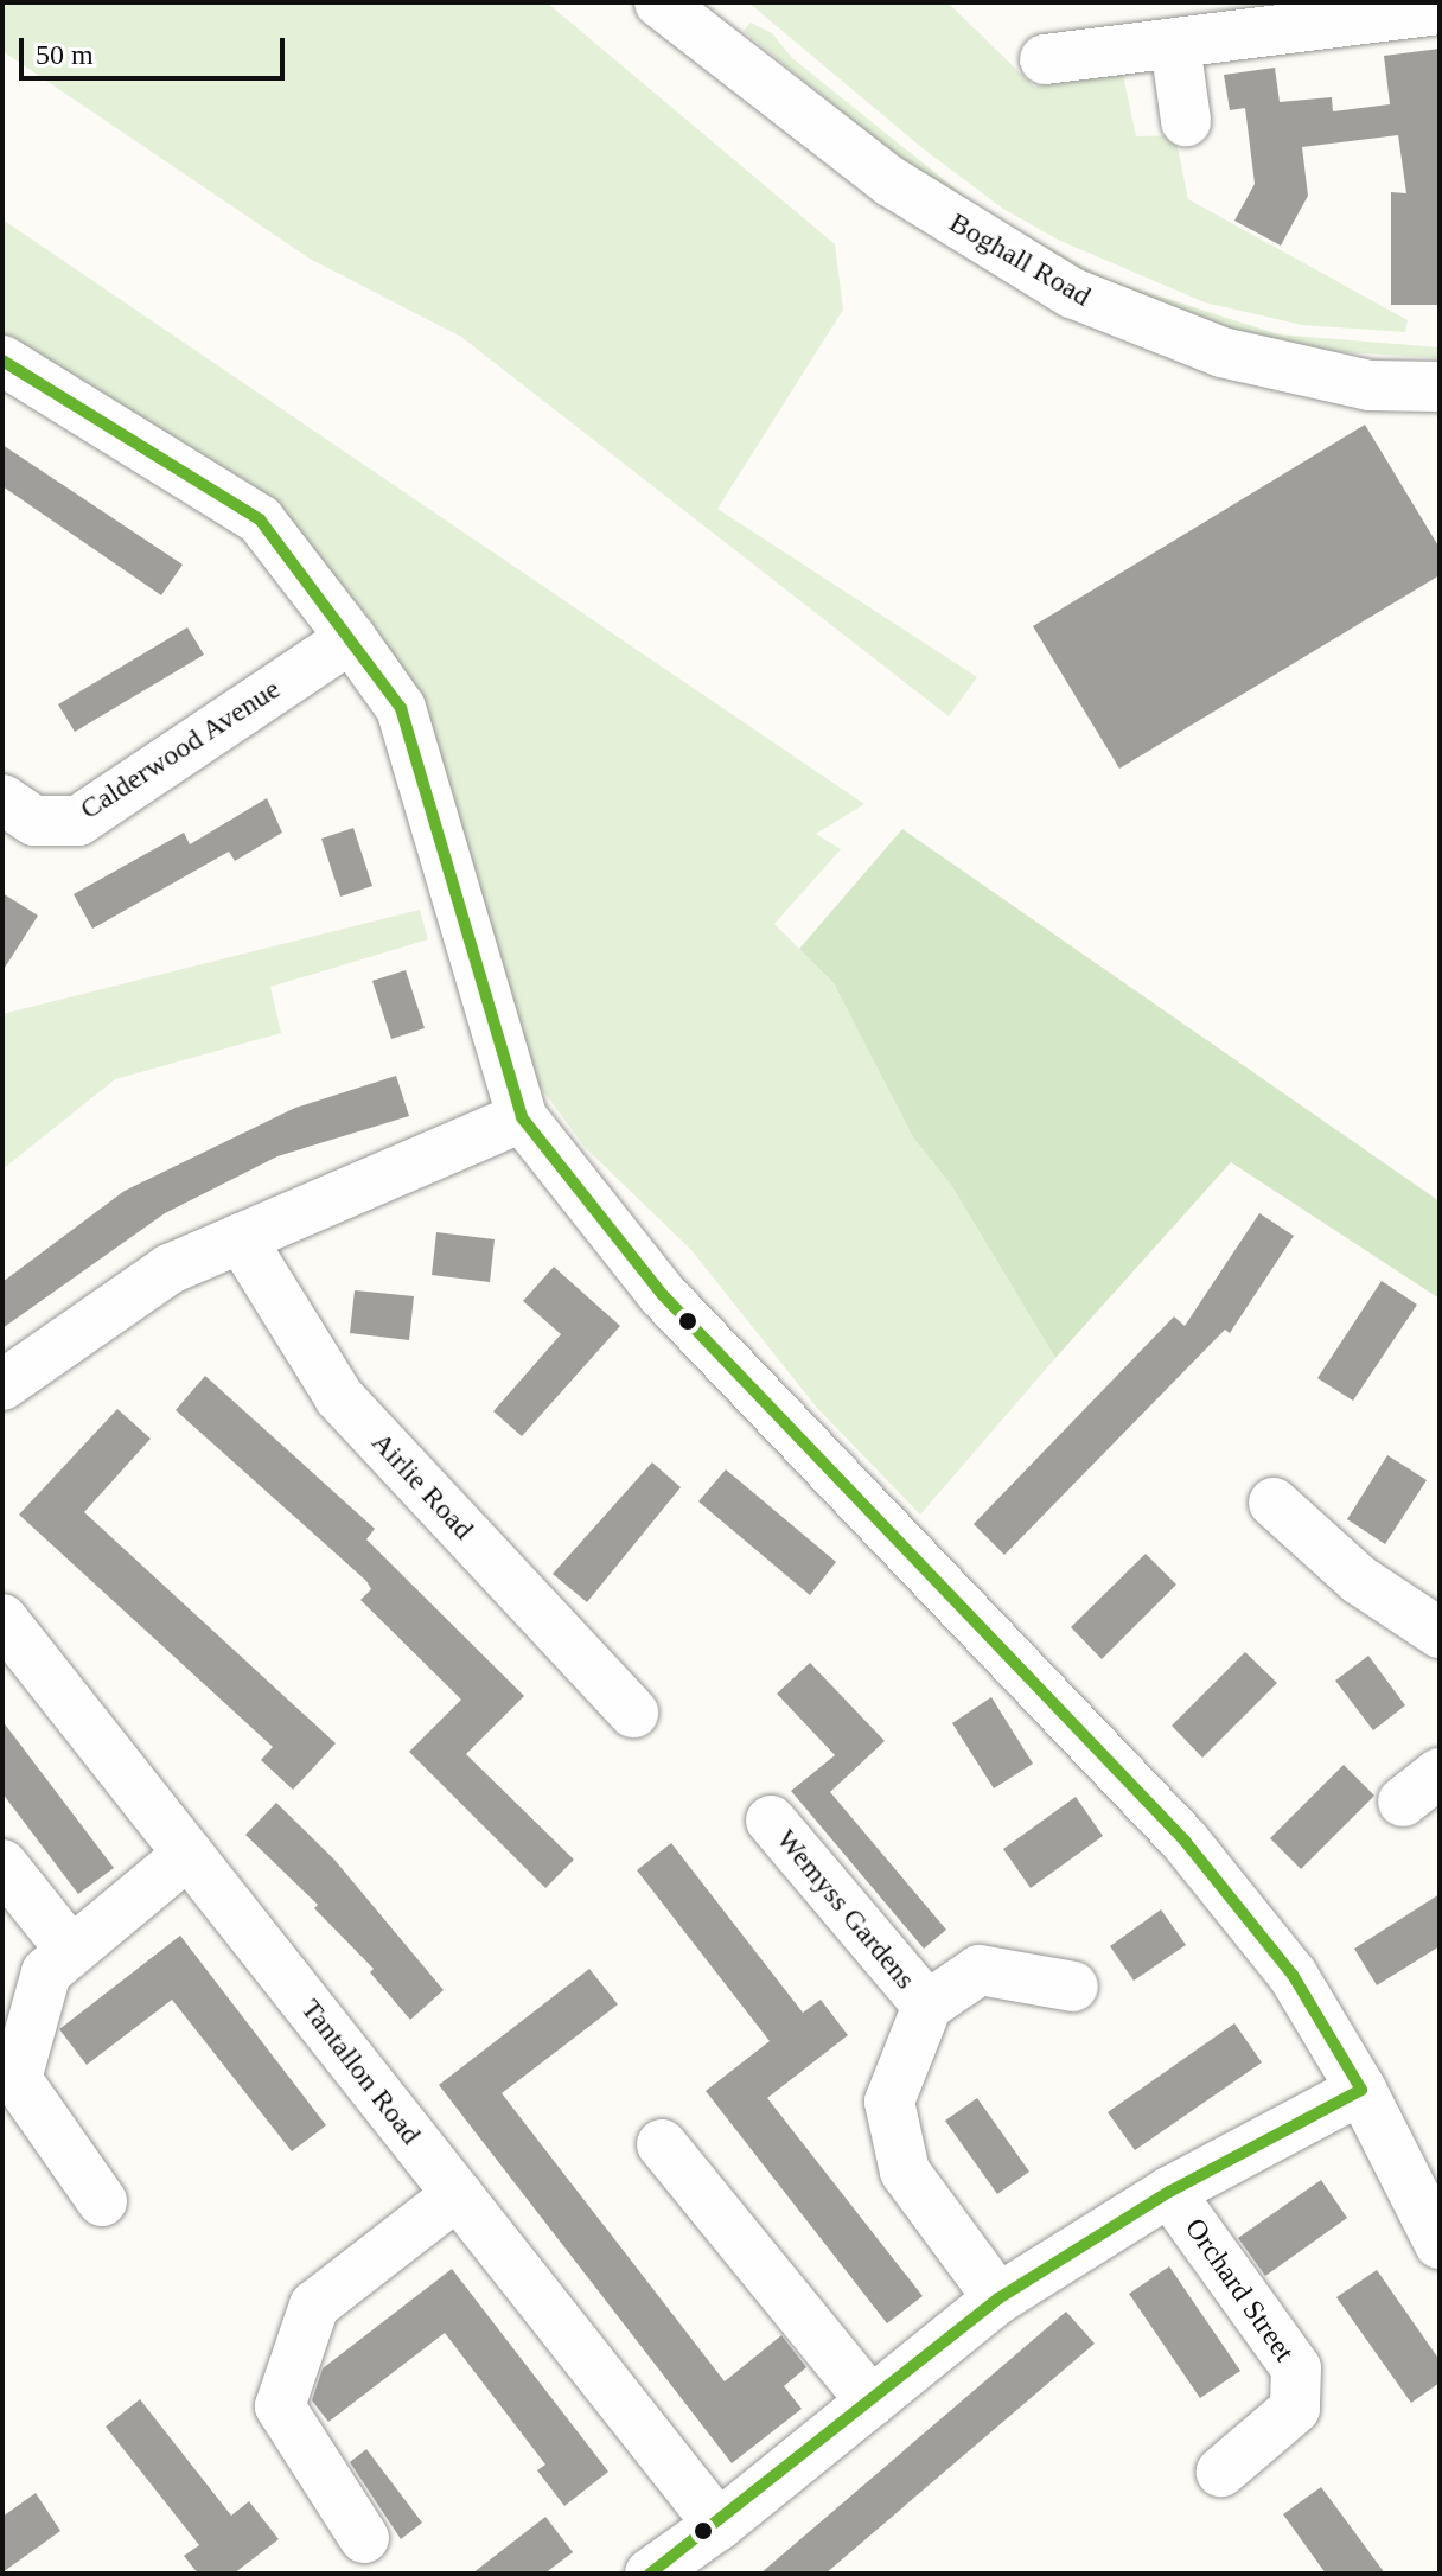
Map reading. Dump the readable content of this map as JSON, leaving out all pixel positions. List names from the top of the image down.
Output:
{
  "streets": {
    "street": [
      "Boghall Road",
      "Calderwood Avenue",
      "Airlie Road",
      "Wemyss Gardens",
      "Tantallon Road",
      "Orchard Street"
    ]
  },
  "scale_bar": "50 m"
}
